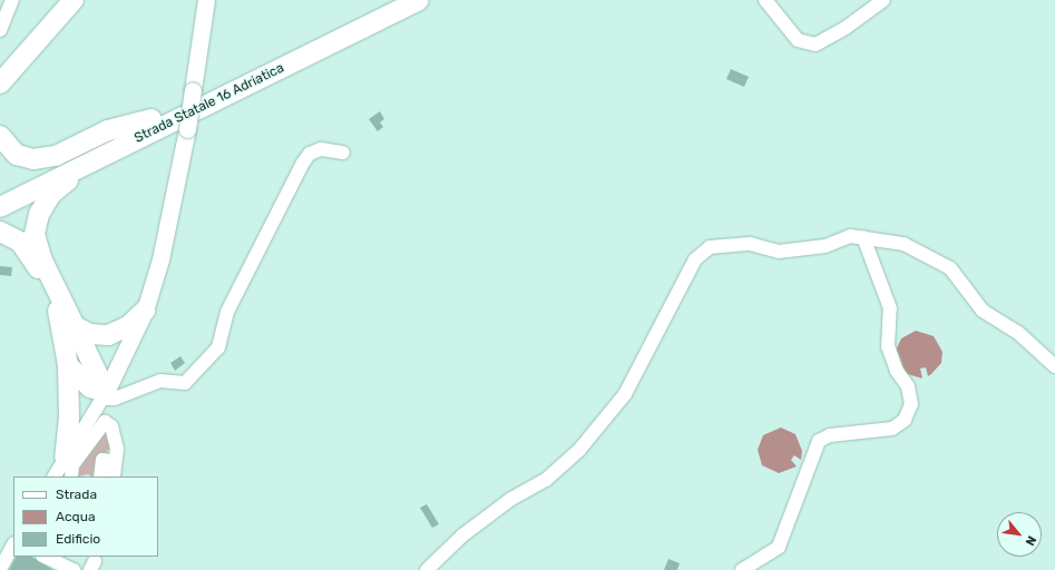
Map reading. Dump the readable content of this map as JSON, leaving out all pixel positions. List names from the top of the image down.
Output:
{
  "streets": {
    "highway": ["Strada Statale 16 Adriatica"]
  },
  "legend": ["Strada", "Acqua", "Edificio"],
  "north": "bottom right"
}
